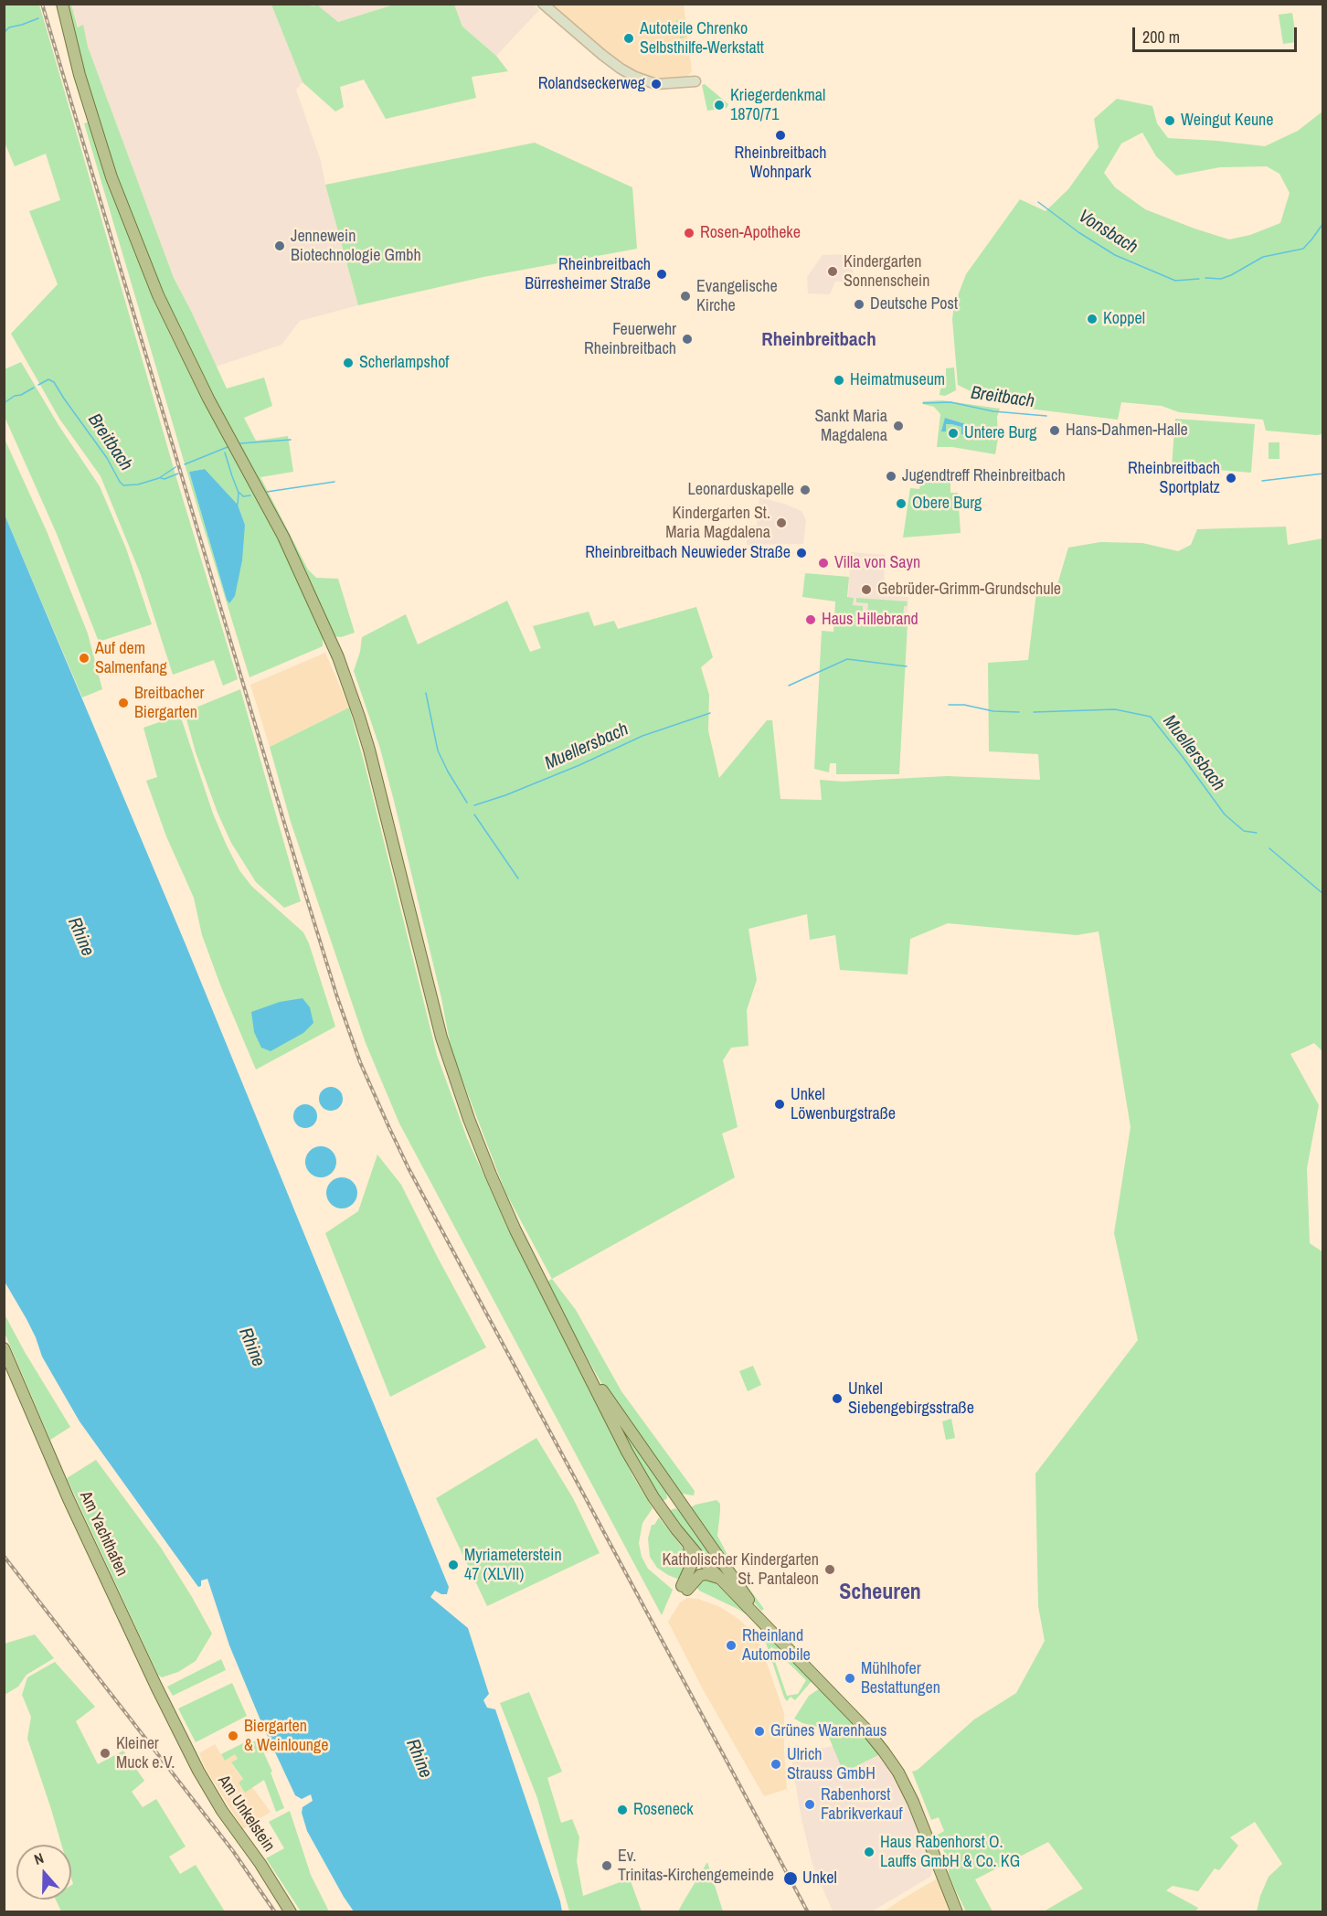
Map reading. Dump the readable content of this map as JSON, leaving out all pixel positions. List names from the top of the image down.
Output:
{
  "streets": {
    "main road": ["Am Yachthafen", "Am Unkelstein"]
  },
  "crossings": [
    ["Am Yachthafen", "Am Unkelstein"]
  ],
  "districts": ["Rheinbreitbach", "Scheuren"],
  "water": [
    "Vonsbach",
    "Breitbach",
    "Muellersbach",
    "Rhine"
  ],
  "places": [
    "Autoteile Chrenko Selbsthilfe-Werkstatt",
    "Rolandseckerweg",
    "Kriegerdenkmal 1870/71",
    "Weingut Keune",
    "Rheinbreitbach Wohnpark",
    "Rosen-Apotheke",
    "Jennewein Biotechnologie Gmbh",
    "Kindergarten Sonnenschein",
    "Rheinbreitbach Bürresheimer Straße",
    "Evangelische Kirche",
    "Deutsche Post",
    "Koppel",
    "Feuerwehr Rheinbreitbach",
    "Scherlampshof",
    "Heimatmuseum",
    "Sankt Maria Magdalena",
    "Hans-Dahmen-Halle",
    "Untere Burg",
    "Jugendtreff Rheinbreitbach",
    "Rheinbreitbach Sportplatz",
    "Leonarduskapelle",
    "Obere Burg",
    "Kindergarten St. Maria Magdalena",
    "Rheinbreitbach Neuwieder Straße",
    "Villa von Sayn",
    "Gebrüder-Grimm-Grundschule",
    "Haus Hillebrand",
    "Auf dem Salmenfang",
    "Breitbacher Biergarten",
    "Unkel Löwenburgstraße",
    "Unkel Siebengebirgsstraße",
    "Myriameterstein 47 (XLVII)",
    "Katholischer Kindergarten St. Pantaleon",
    "Rheinland Automobile",
    "Mühlhofer Bestattungen",
    "Grünes Warenhaus",
    "Biergarten & Weinlounge",
    "Kleiner Muck e.V.",
    "Ulrich Strauss GmbH",
    "Rabenhorst Fabrikverkauf",
    "Roseneck",
    "Haus Rabenhorst O. Lauffs GmbH & Co. KG",
    "Ev. Trinitas-Kirchengemeinde",
    "Unkel"
  ],
  "scale_bar": "200 m",
  "north": "top"
}
